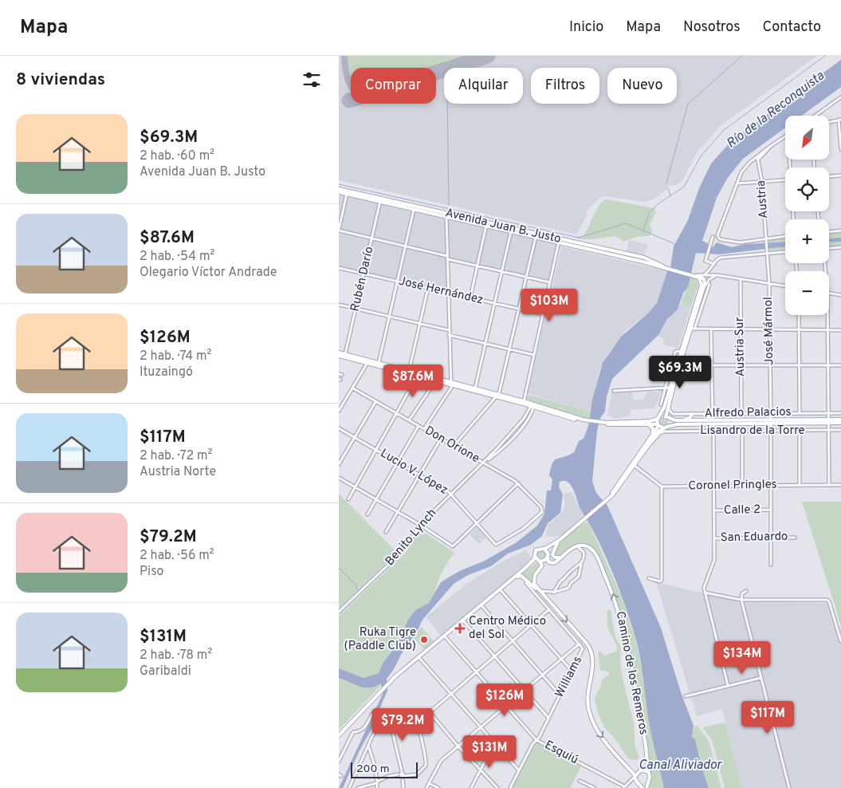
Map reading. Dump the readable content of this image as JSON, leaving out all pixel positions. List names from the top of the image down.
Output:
{
  "streets": {
    "main road": ["Avenida Juan B. Justo", "Camino de los Remeros"],
    "street": [
      "Austria",
      "Rubén Darío",
      "José Hernández",
      "José Mármol",
      "Austria Sur",
      "Alfredo Palacios",
      "Lisandro de la Torre",
      "Don Orione",
      "Lucio V. López",
      "Coronel Pringles",
      "Calle 2",
      "Benito Lynch",
      "San Eduardo",
      "Williams",
      "Esquiú"
    ]
  },
  "crossings": [
    ["Austria", "José Mármol"],
    ["Avenida Juan B. Justo", "Rubén Darío"],
    ["Rubén Darío", "José Hernández"],
    ["José Mármol", "Alfredo Palacios"],
    ["José Mármol", "Lisandro de la Torre"],
    ["José Mármol", "Coronel Pringles"],
    ["José Mármol", "Calle 2"],
    ["José Mármol", "San Eduardo"],
    ["Austria Sur", "Alfredo Palacios"],
    ["Don Orione", "Lucio V. López"],
    ["Don Orione", "Benito Lynch"],
    ["Lucio V. López", "Benito Lynch"],
    ["Williams", "Esquiú"]
  ],
  "one_way": ["Camino de los Remeros"],
  "water": ["Río de la Reconquista", "Canal Aliviador"],
  "places": {
    "health": ["Centro Médico del Sol"],
    "other": ["Ruka Tigre (Paddle Club)"]
  },
  "scale_bar": "200 m",
  "north": "bottom left",
  "page": {
    "header": "Mapa",
    "nav": [
      "Inicio",
      "Mapa",
      "Nosotros",
      "Contacto"
    ],
    "heading": "8 viviendas",
    "chip": [
      "Comprar",
      "Alquilar",
      "Filtros",
      "Nuevo"
    ],
    "list": [
      {
        "name": "$69.3M",
        "note": "2 hab. · 60 m² · Avenida Juan B. Justo"
      },
      {
        "name": "$87.6M",
        "note": "2 hab. · 54 m² · Olegario Víctor Andrade"
      },
      {
        "name": "$126M",
        "note": "2 hab. · 74 m² · Ituzaingó"
      },
      {
        "name": "$117M",
        "note": "2 hab. · 72 m² · Austria Norte"
      },
      {
        "name": "$79.2M",
        "note": "2 hab. · 56 m² · Piso"
      },
      {
        "name": "$131M",
        "note": "2 hab. · 78 m² · Garibaldi"
      }
    ],
    "map_buttons": ["+", "−"],
    "price": [
      "$103M",
      "$69.3M",
      "$87.6M",
      "$134M",
      "$126M",
      "$117M",
      "$79.2M",
      "$131M"
    ],
    "scale": "200 m"
  }
}
